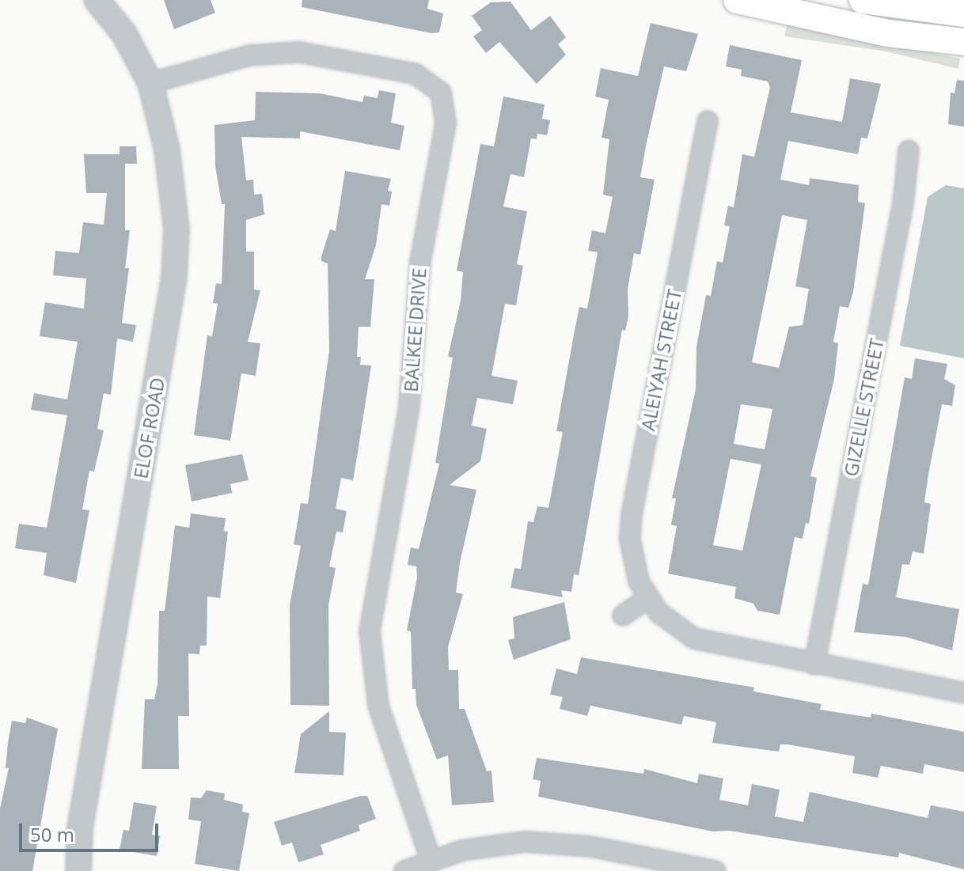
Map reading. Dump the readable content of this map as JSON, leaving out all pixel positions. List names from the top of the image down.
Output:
{
  "streets": {
    "street": [
      "BALKEE DRIVE",
      "ALEIYAH STREET",
      "GIZELLE STREET",
      "ELOF ROAD"
    ]
  },
  "crossings": [
    ["BALKEE DRIVE", "ELOF ROAD"],
    ["ALEIYAH STREET", "GIZELLE STREET"]
  ],
  "scale_bar": "50 m"
}
